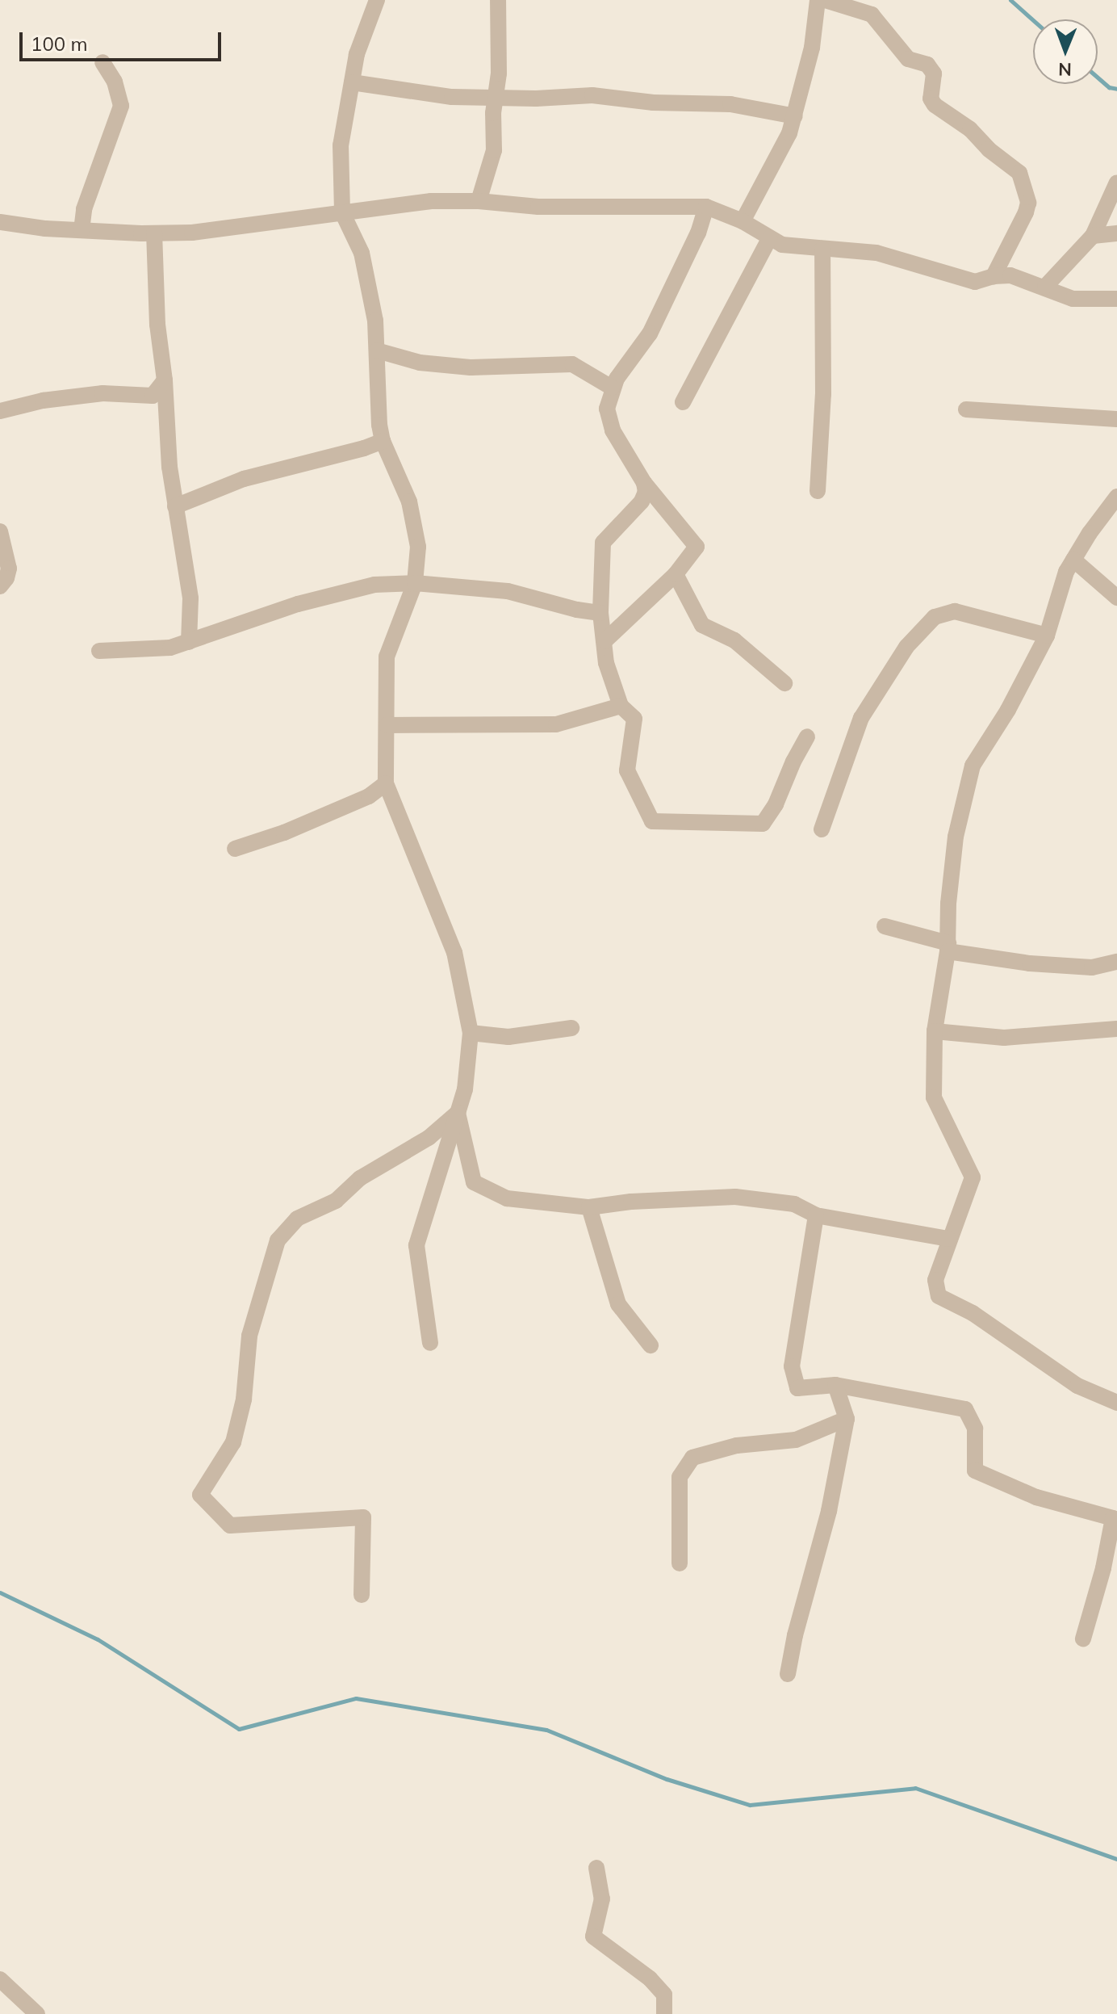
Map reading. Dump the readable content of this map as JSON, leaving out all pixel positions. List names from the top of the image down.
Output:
{
  "scale_bar": "100 m",
  "north": "bottom"
}
